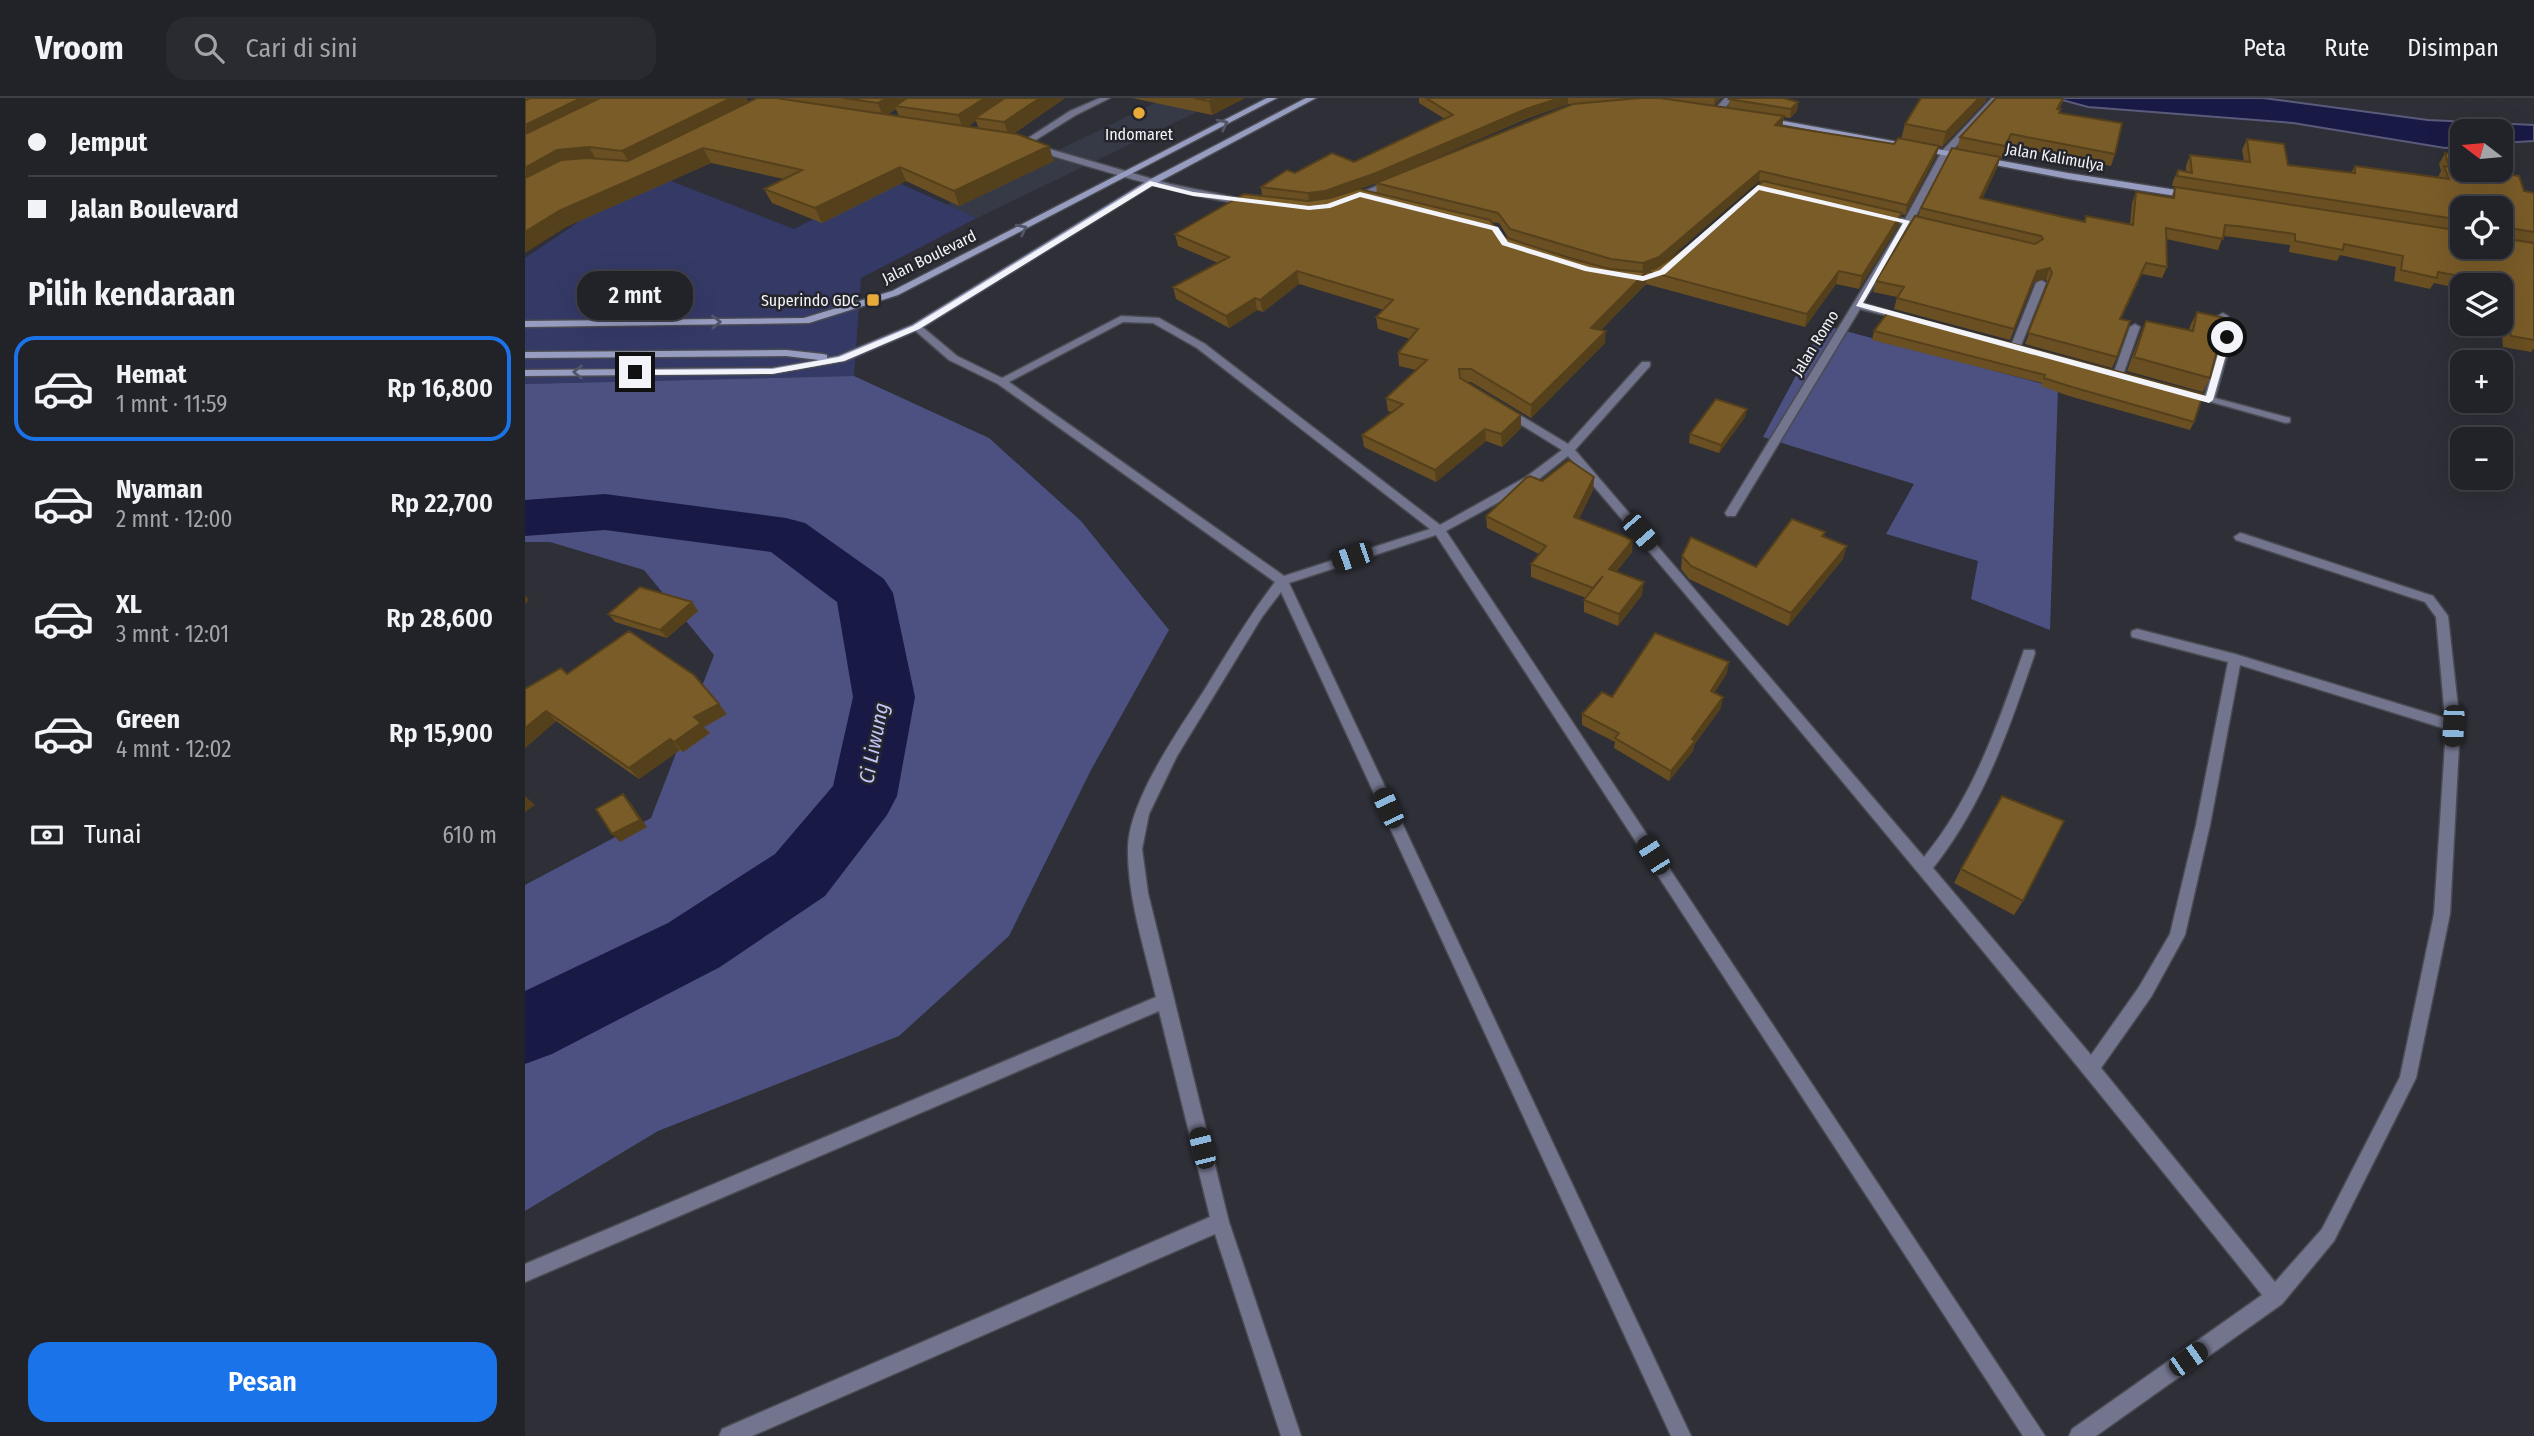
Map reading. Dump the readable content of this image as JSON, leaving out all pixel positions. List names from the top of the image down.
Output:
{
  "streets": {
    "main road": ["Jalan Kalimulya", "Jalan Boulevard"],
    "street": ["Jalan Romo"]
  },
  "crossings": [
    ["Jalan Kalimulya", "Jalan Romo"]
  ],
  "water": ["Ci Liwung"],
  "places": {
    "other": ["Indomaret"],
    "transit": ["Superindo GDC"]
  },
  "north": "left",
  "page": {
    "header": "Vroom",
    "search": "Cari di sini",
    "nav": ["Peta", "Rute", "Disimpan"],
    "banner": ["Jemput", "Jalan Boulevard"],
    "map_buttons": ["+", "−"],
    "heading": "Pilih kendaraan",
    "bubble": "2 mnt",
    "list": [
      {
        "name": "Hemat",
        "note": "1 mnt · 11:59",
        "value": "Rp 16,800"
      },
      {
        "name": "Nyaman",
        "note": "2 mnt · 12:00",
        "value": "Rp 22,700"
      },
      {
        "name": "XL",
        "note": "3 mnt · 12:01",
        "value": "Rp 28,600"
      },
      {
        "name": "Green",
        "note": "4 mnt · 12:02",
        "value": "Rp 15,900"
      }
    ],
    "pay": ["Tunai", "610 m"],
    "buttons": "Pesan"
  }
}
